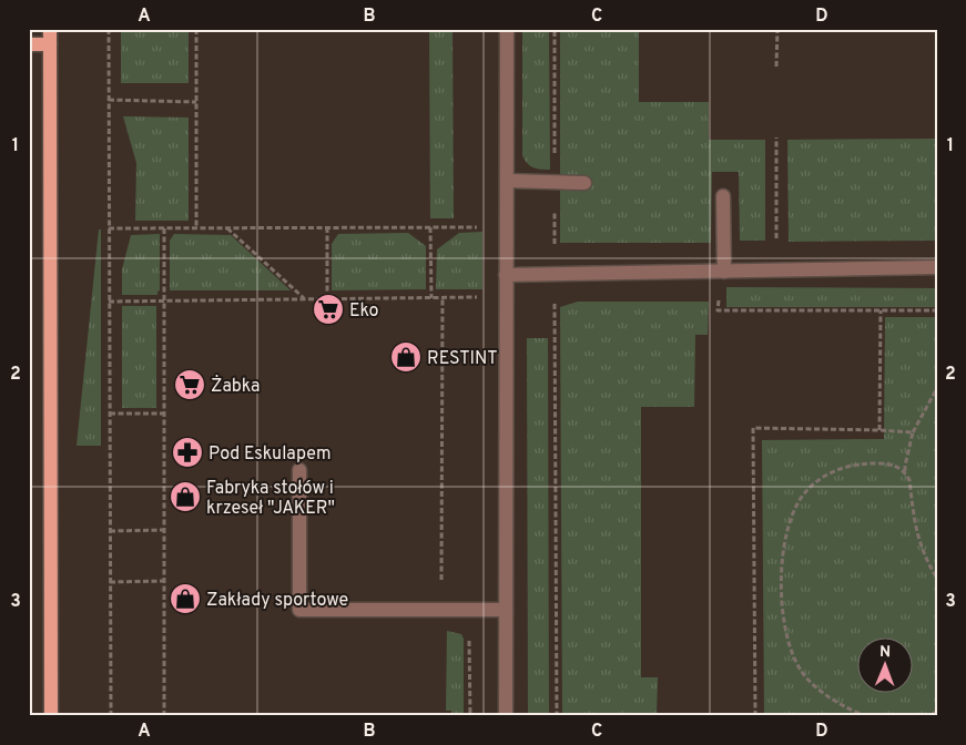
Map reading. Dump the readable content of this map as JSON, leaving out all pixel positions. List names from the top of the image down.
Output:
{
  "places": {
    "supermarket": ["Eko", "Żabka"],
    "shop": ["RESTINT", "Fabryka stołów i krzeseł \"JAKER\"", "Zakłady sportowe"],
    "pharmacy": ["Pod Eskulapem"]
  },
  "north": "top",
  "grid": {
    "columns": [
      "A",
      "B",
      "C",
      "D"
    ],
    "rows": ["1", "2", "3"]
  }
}
